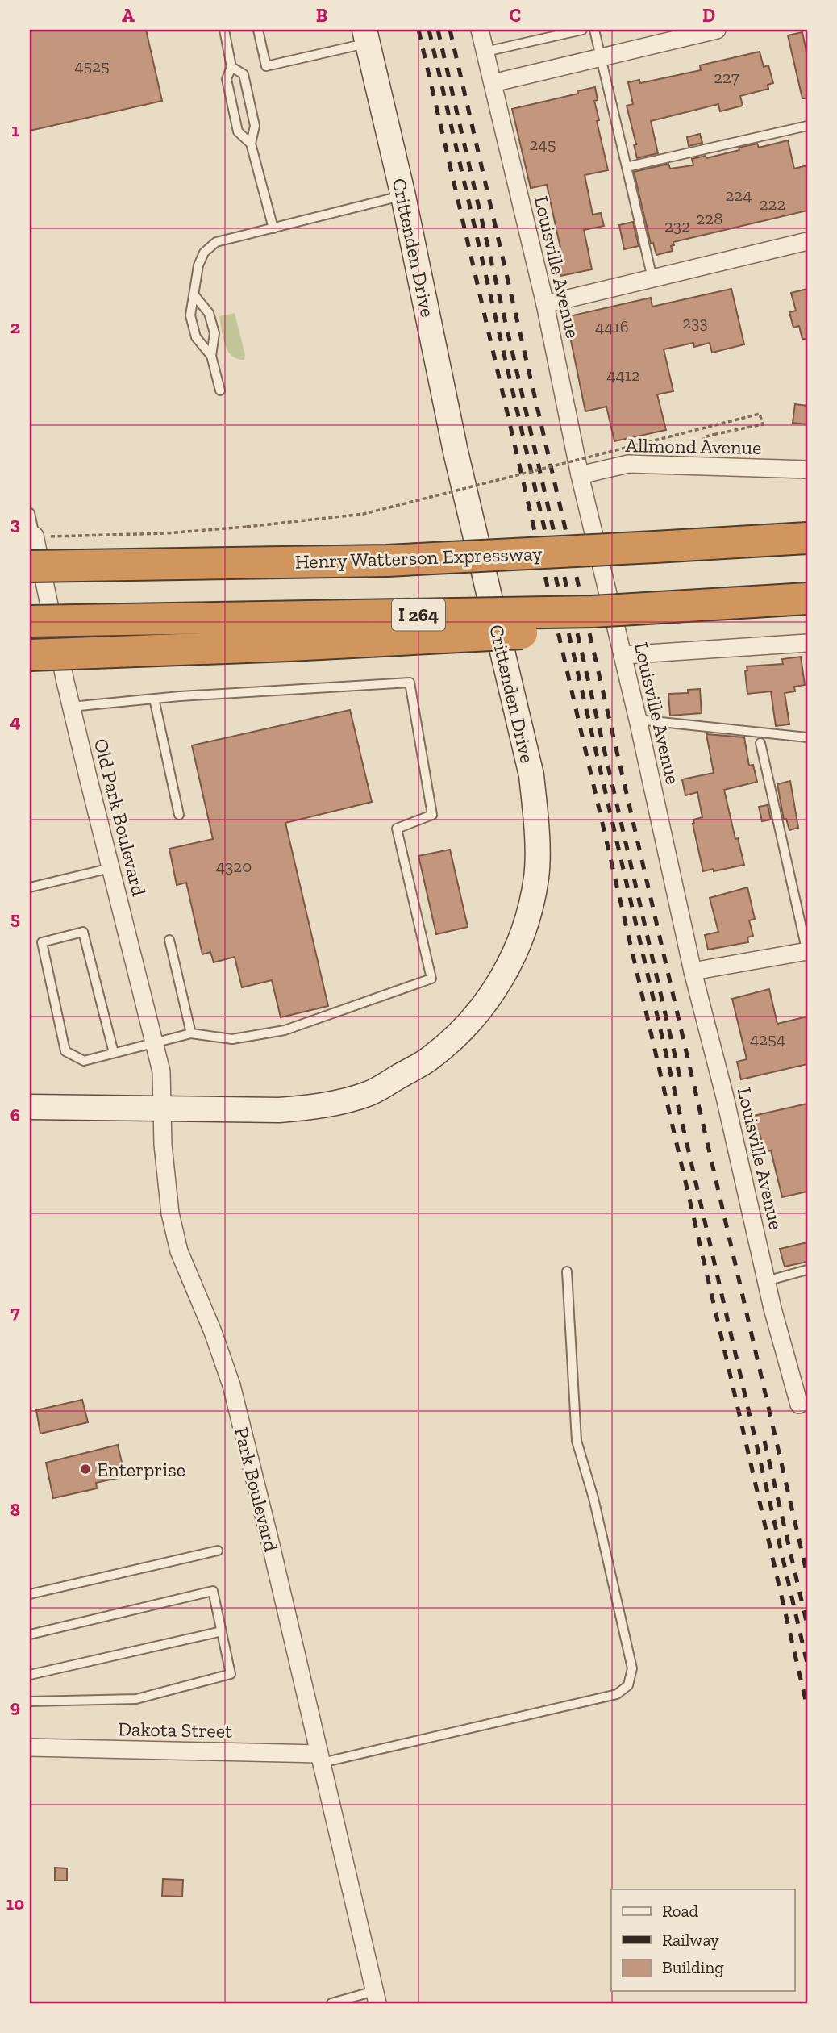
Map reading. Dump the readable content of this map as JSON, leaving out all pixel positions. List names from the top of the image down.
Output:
{
  "streets": {
    "highway": ["Henry Watterson Expressway", "I 264"],
    "main road": ["Crittenden Drive"],
    "street": [
      "Louisville Avenue",
      "Allmond Avenue",
      "Old Park Boulevard",
      "Park Boulevard",
      "Dakota Street"
    ]
  },
  "crossings": [
    ["Crittenden Drive", "Old Park Boulevard"],
    ["Crittenden Drive", "Park Boulevard"],
    ["Louisville Avenue", "Allmond Avenue"],
    ["Old Park Boulevard", "Park Boulevard"],
    ["Park Boulevard", "Dakota Street"]
  ],
  "places": ["Enterprise"],
  "house_numbers": [
    "4525",
    "227",
    "245",
    "224",
    "222",
    "228",
    "232",
    "233",
    "4416",
    "4412",
    "4320",
    "4254"
  ],
  "legend": ["Road", "Railway", "Building"],
  "grid": {
    "columns": [
      "A",
      "B",
      "C",
      "D"
    ],
    "rows": [
      "1",
      "2",
      "3",
      "4",
      "5",
      "6",
      "7",
      "8",
      "9",
      "10"
    ]
  }
}
